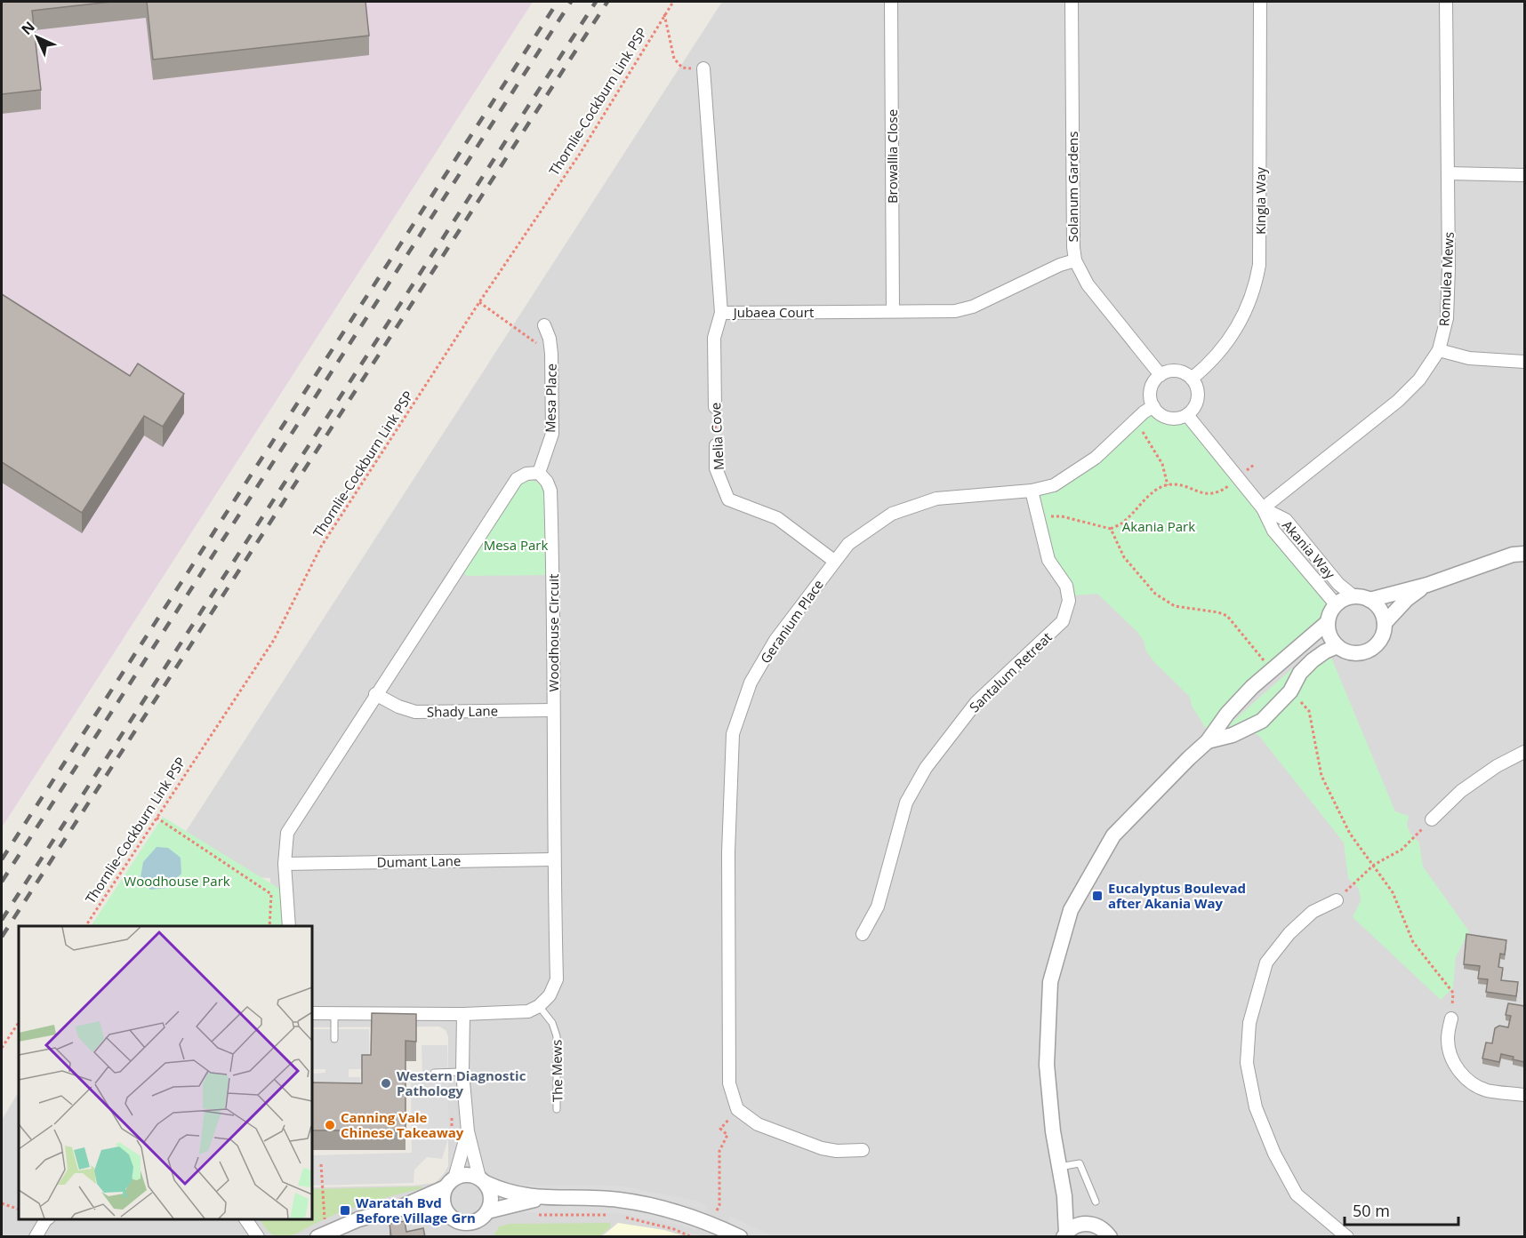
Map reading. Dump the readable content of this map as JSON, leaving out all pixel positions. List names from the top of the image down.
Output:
{
  "streets": {
    "street": [
      "Browallia Close",
      "Solanum Gardens",
      "Kingia Way",
      "Romulea Mews",
      "Jubaea Court",
      "Mesa Place",
      "Melia Cove",
      "Akania Way",
      "Geranium Place",
      "Woodhouse Circuit",
      "Santalum Retreat",
      "Shady Lane",
      "Dumant Lane"
    ],
    "lane": ["The Mews"],
    "path": ["Thornlie-Cockburn Link PSP"]
  },
  "crossings": [
    ["Thornlie-Cockburn Link PSP", "Mesa Place"],
    ["Browallia Close", "Jubaea Court"],
    ["Solanum Gardens", "Kingia Way"],
    ["Solanum Gardens", "Jubaea Court"],
    ["Solanum Gardens", "Akania Way"],
    ["Solanum Gardens", "Geranium Place"],
    ["Kingia Way", "Akania Way"],
    ["Kingia Way", "Geranium Place"],
    ["Romulea Mews", "Akania Way"],
    ["Jubaea Court", "Melia Cove"],
    ["Mesa Place", "Woodhouse Circuit"],
    ["Melia Cove", "Geranium Place"],
    ["Akania Way", "Geranium Place"],
    ["Geranium Place", "Santalum Retreat"],
    ["Woodhouse Circuit", "Shady Lane"],
    ["Woodhouse Circuit", "Dumant Lane"],
    ["Woodhouse Circuit", "The Mews"]
  ],
  "parks": ["Akania Park", "Mesa Park", "Woodhouse Park"],
  "places": {
    "transit": ["Eucalyptus Boulevad after Akania Way", "Waratah Bvd Before Village Grn"],
    "other": ["Western Diagnostic Pathology", "Canning Vale Chinese Takeaway"]
  },
  "scale_bar": "50 m",
  "north": "top left"
}
